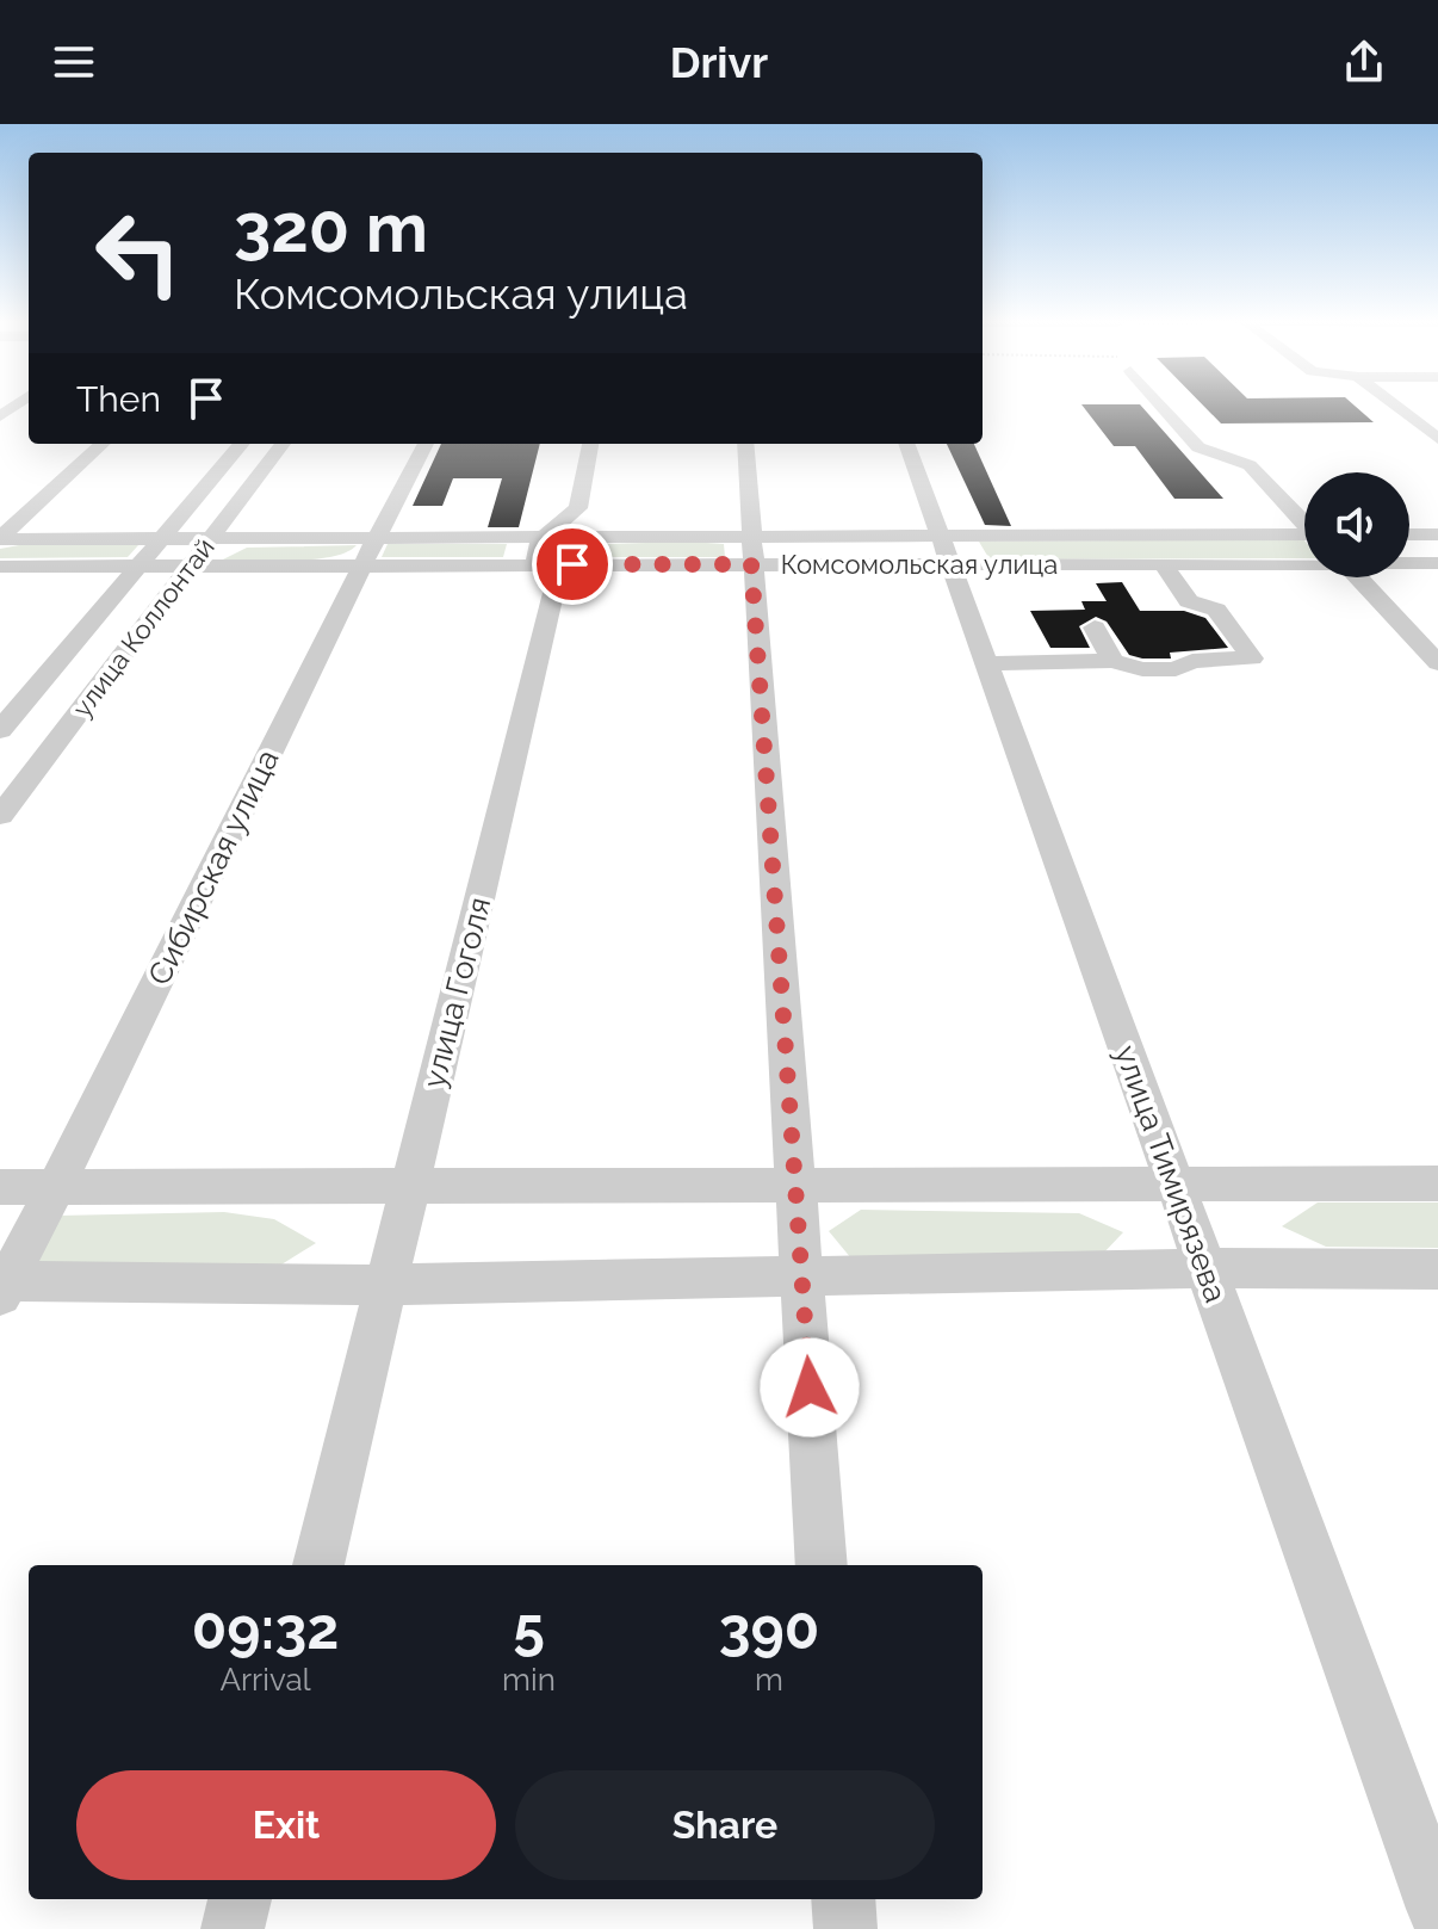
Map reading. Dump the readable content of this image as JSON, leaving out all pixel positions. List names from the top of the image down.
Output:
{
  "streets": {
    "street": [
      "Комсомольская улица",
      "улица Коллонтай",
      "Сибирская улица",
      "улица Гоголя",
      "улица Тимирязева"
    ]
  },
  "crossings": [
    ["Комсомольская улица", "улица Коллонтай"],
    ["Комсомольская улица", "Сибирская улица"],
    ["Комсомольская улица", "улица Гоголя"],
    ["Комсомольская улица", "улица Тимирязева"]
  ],
  "page": {
    "header": "Drivr",
    "turn": ["320 m", "Комсомольская улица"],
    "then": "Then",
    "eta": [
      "09:32",
      "Arrival",
      "5",
      "min",
      "390",
      "m"
    ],
    "buttons": ["Exit", "Share"]
  }
}
